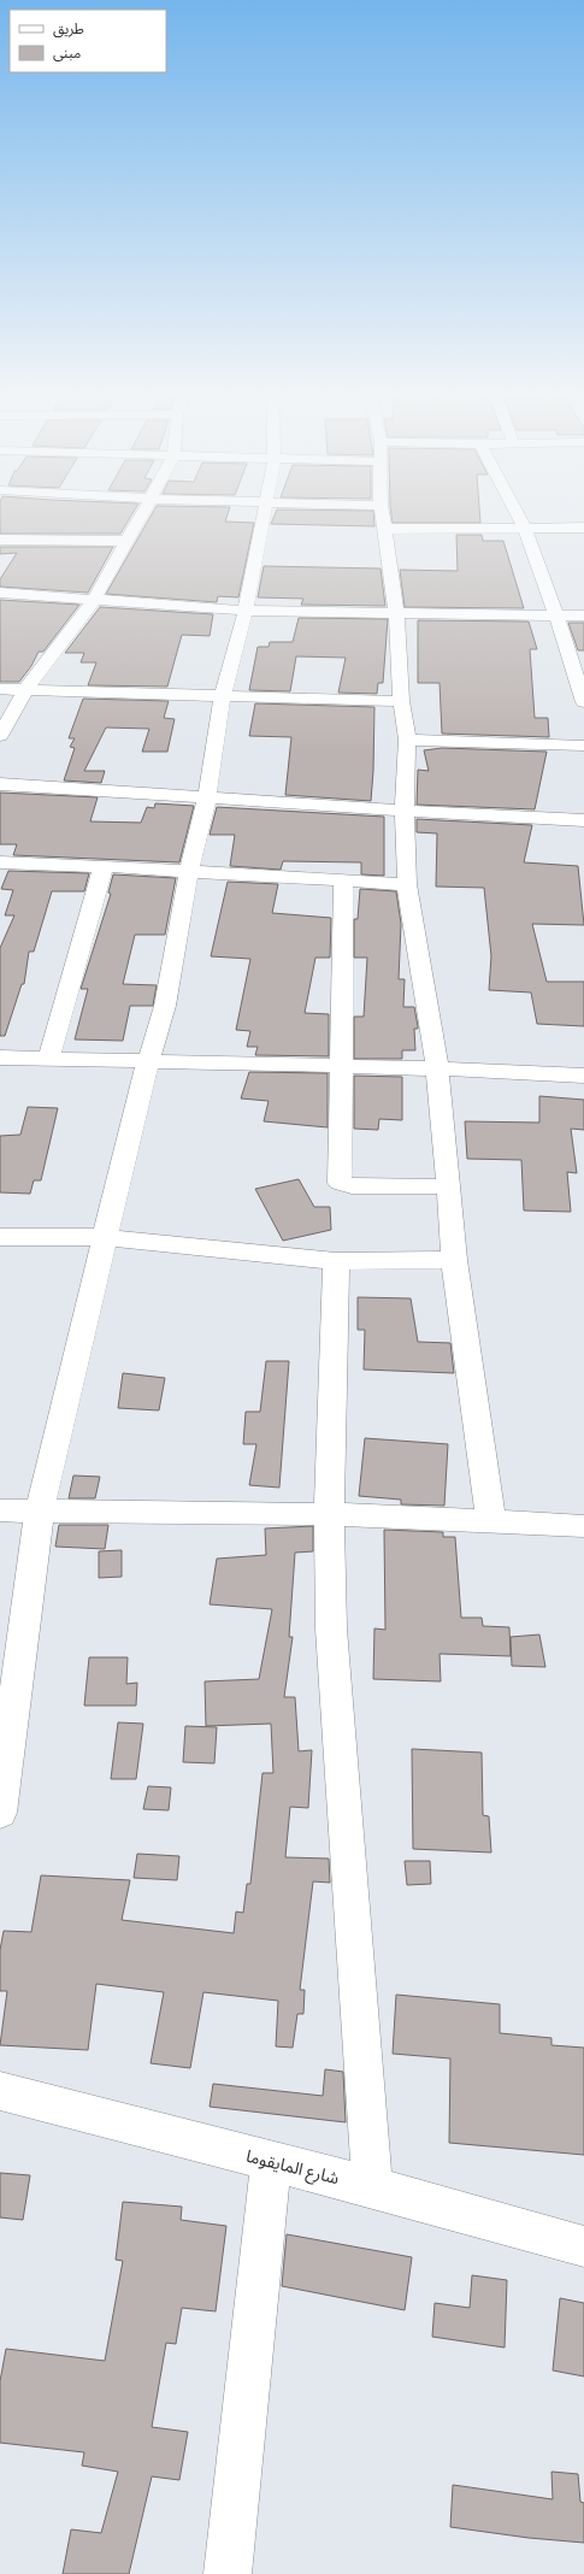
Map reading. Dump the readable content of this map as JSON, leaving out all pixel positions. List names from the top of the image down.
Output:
{
  "streets": {
    "street": ["شارع المايقوما"]
  },
  "legend": ["طريق", "مبنى"]
}
